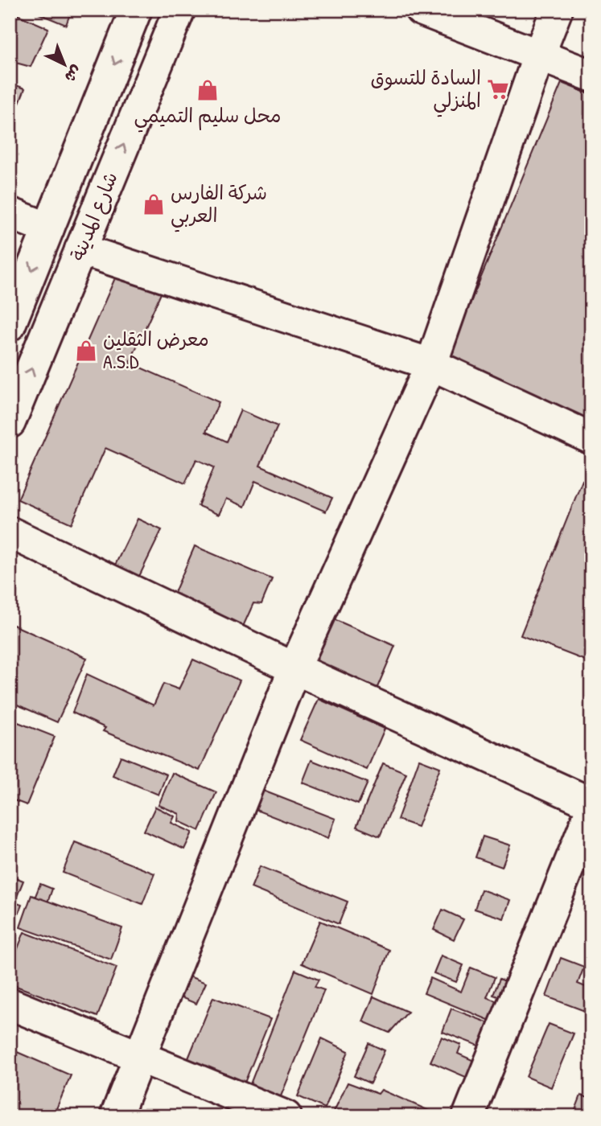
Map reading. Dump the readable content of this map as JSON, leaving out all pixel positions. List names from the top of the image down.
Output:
{
  "streets": {
    "street": ["شارع المدينة"]
  },
  "places": {
    "supermarket": ["السادة للتسوق المنزلي"],
    "shop": ["محل سليم التميمي", "شركة الفارس العربي", "معرض الثقلين A.S.D"]
  },
  "north": "bottom right"
}
